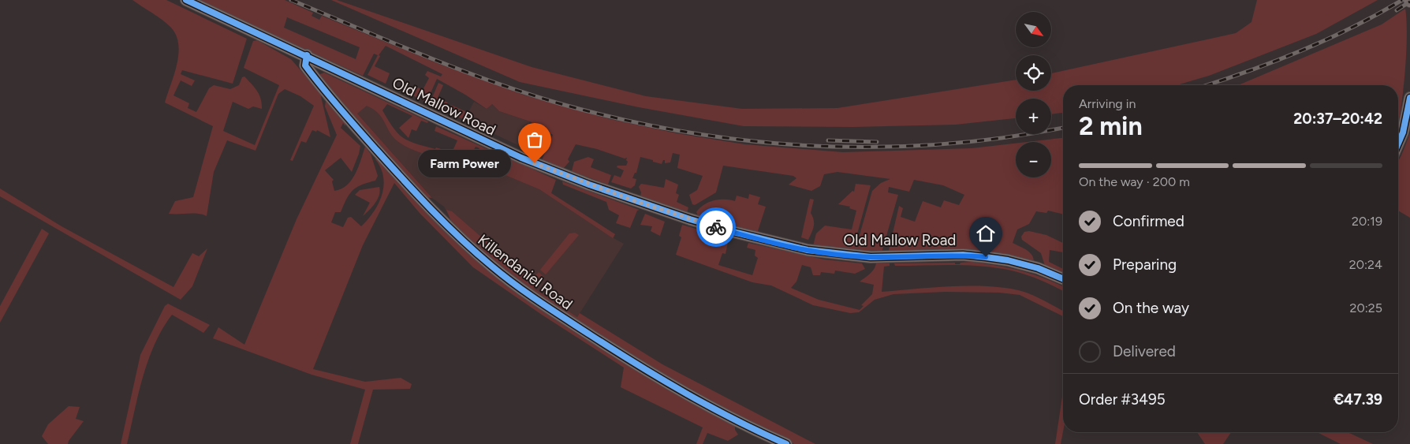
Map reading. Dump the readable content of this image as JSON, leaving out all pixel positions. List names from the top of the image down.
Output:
{
  "streets": {
    "street": ["Old Mallow Road", "Killendaniel Road"]
  },
  "crossings": [
    ["Old Mallow Road", "Killendaniel Road"]
  ],
  "places": ["Farm Power"],
  "north": "bottom right",
  "page": {
    "map_buttons": ["+", "−"],
    "heading": ["2 min", "Arriving in", "20:37–20:42"],
    "panel": ["Order #3495", "€47.39"],
    "bubble": "Farm Power",
    "bar": "On the way · 200 m",
    "list": [
      ["Confirmed", "20:19"],
      ["Preparing", "20:24"],
      ["On the way", "20:25"],
      "Delivered"
    ]
  }
}
